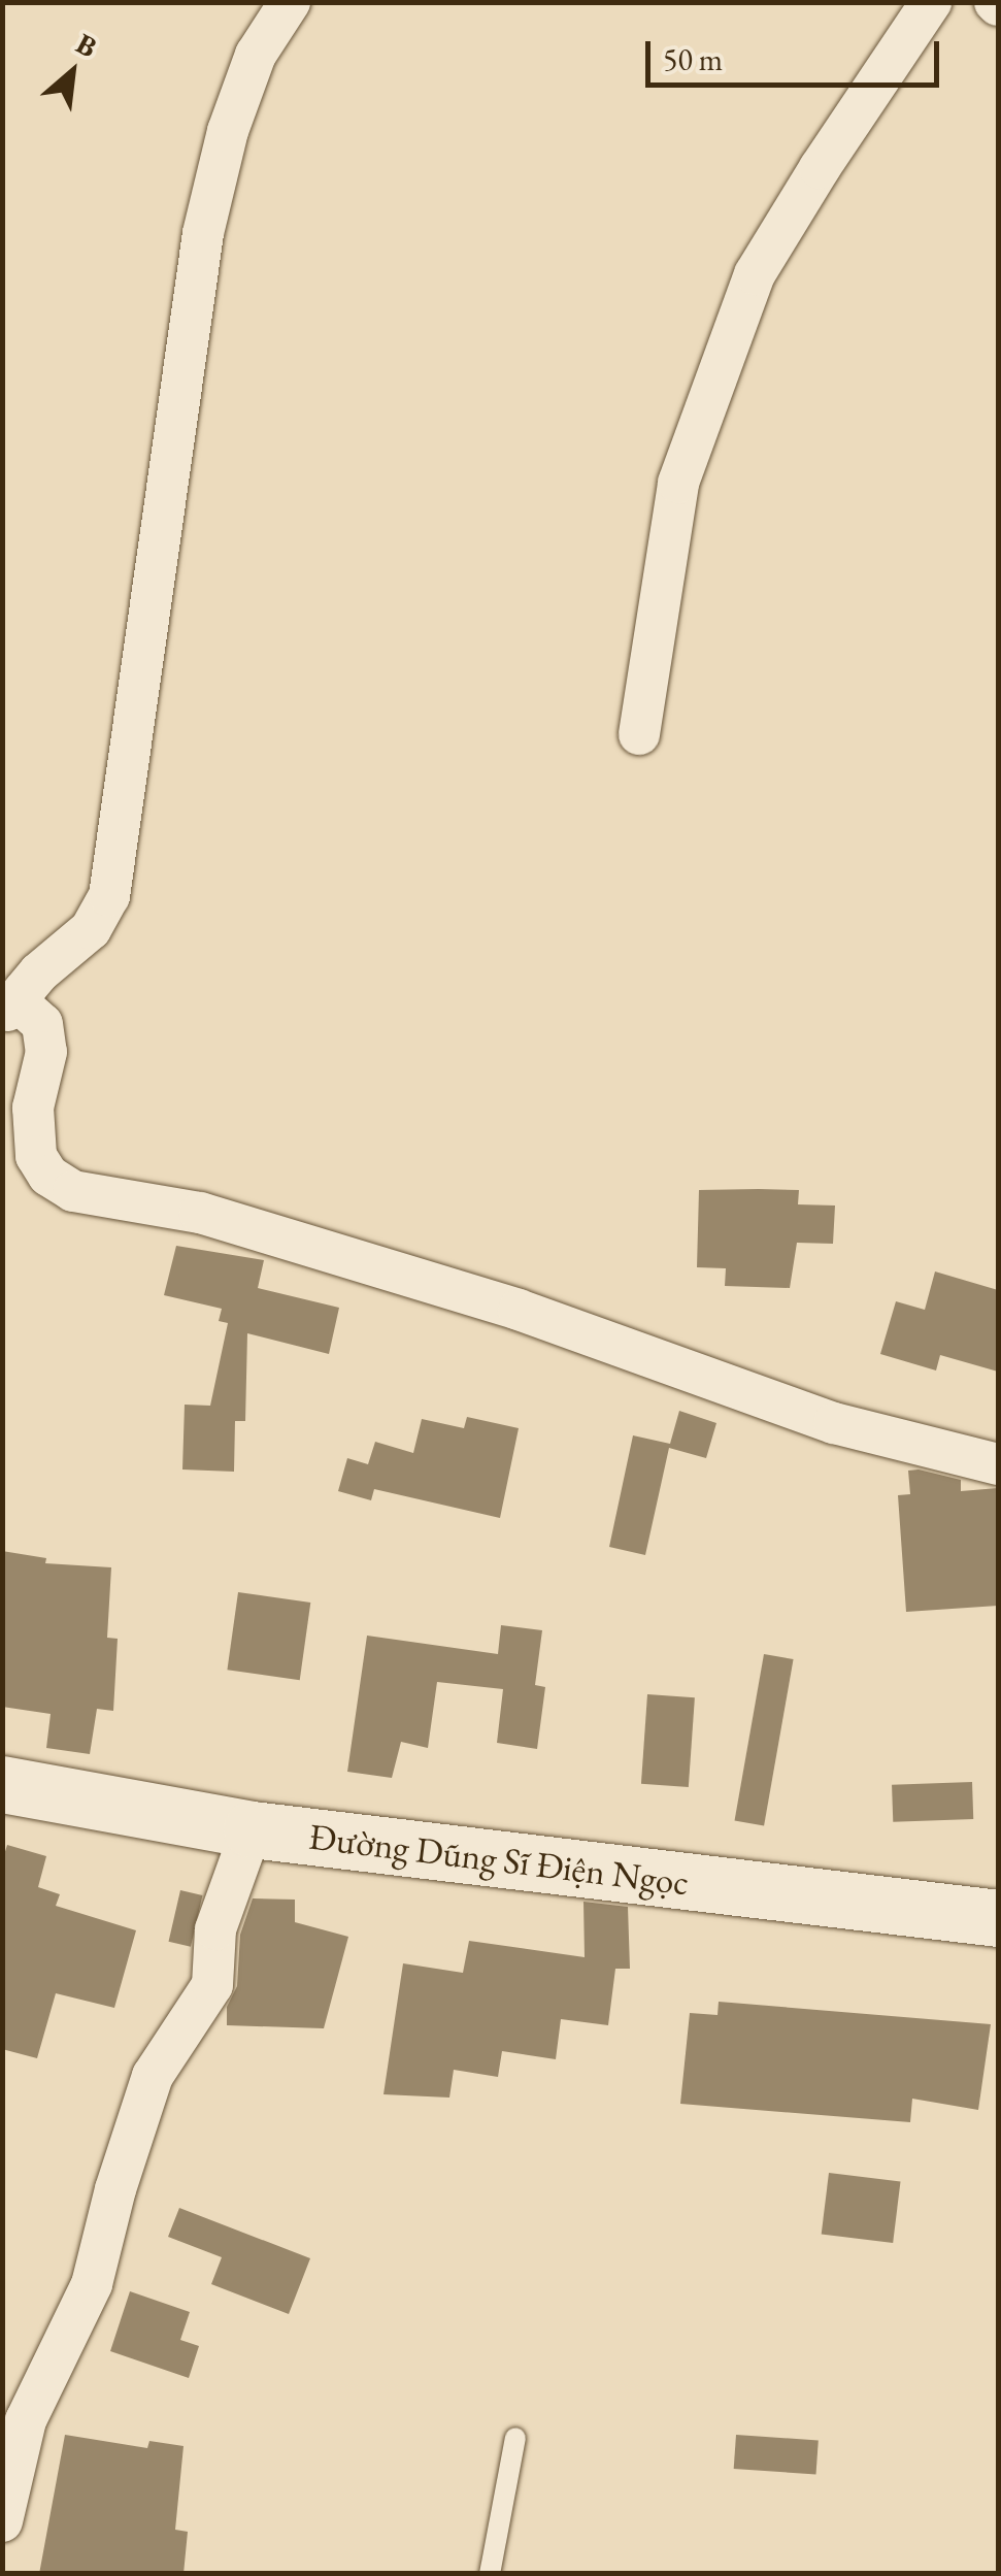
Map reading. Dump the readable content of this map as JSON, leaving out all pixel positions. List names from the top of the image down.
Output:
{
  "streets": {
    "main road": ["Đường Dũng Sĩ Điện Ngọc"]
  },
  "scale_bar": "50 m",
  "north": "top right"
}
